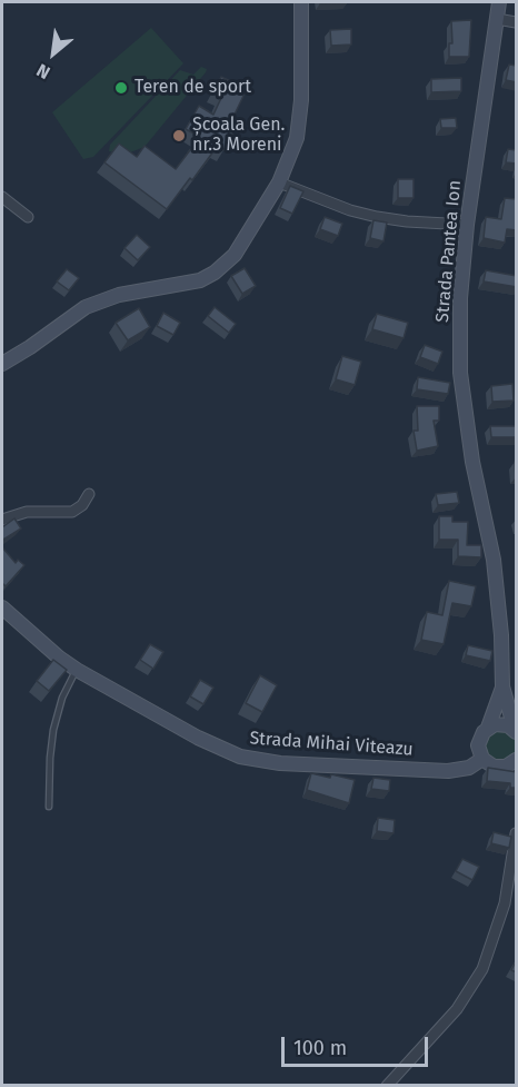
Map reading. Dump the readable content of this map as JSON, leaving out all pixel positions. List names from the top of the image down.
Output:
{
  "streets": {
    "street": ["Strada Pantea Ion", "Strada Mihai Viteazu"]
  },
  "crossings": [
    ["Strada Pantea Ion", "Strada Mihai Viteazu"]
  ],
  "places": ["Teren de sport", "Școala Gen. nr.3 Moreni"],
  "scale_bar": "100 m",
  "north": "bottom left"
}
